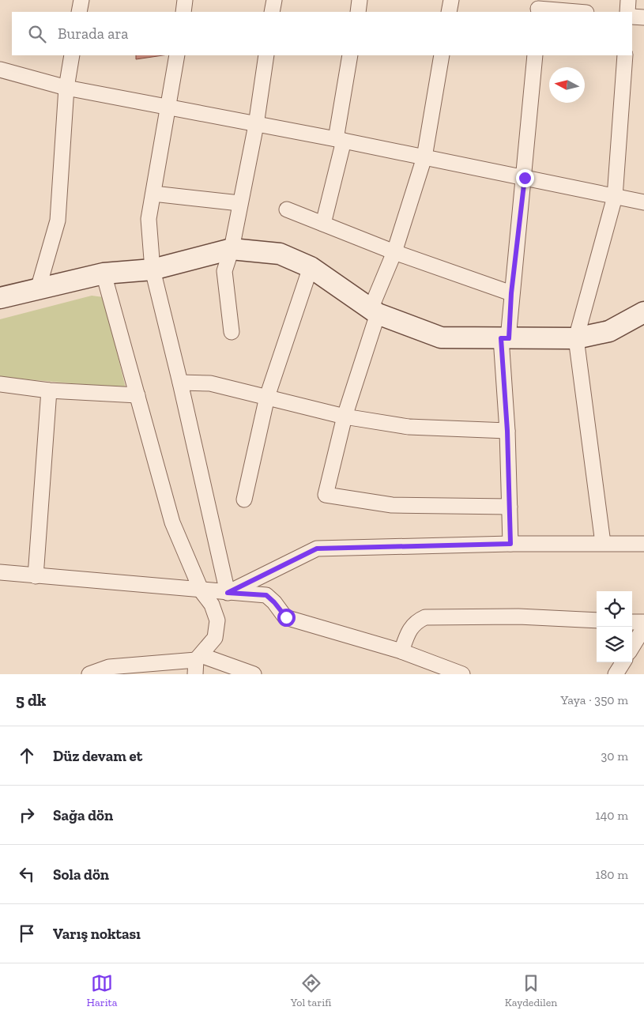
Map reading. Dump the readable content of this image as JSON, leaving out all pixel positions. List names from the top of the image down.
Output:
{
  "north": "left",
  "page": {
    "search": "Burada ara",
    "heading": ["5 dk", "Yaya · 350 m"],
    "list": [
      ["Düz devam et", "30 m"],
      ["Sağa dön", "140 m"],
      ["Sola dön", "180 m"],
      "Varış noktası"
    ],
    "nav": ["Harita", "Yol tarifi", "Kaydedilen"]
  }
}
